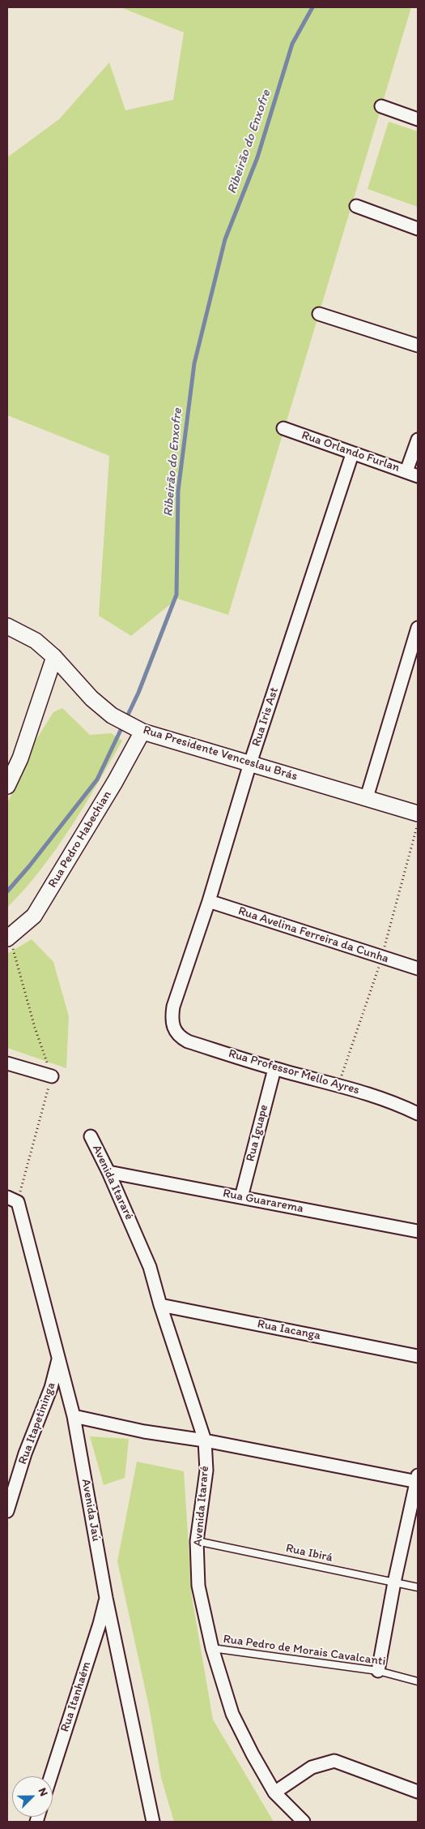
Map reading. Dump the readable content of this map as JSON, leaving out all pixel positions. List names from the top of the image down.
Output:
{
  "streets": {
    "street": [
      "Rua Orlando Furlan",
      "Rua Iris Ast",
      "Rua Presidente Venceslau Brás",
      "Rua Pedro Habechian",
      "Rua Avelina Ferreira da Cunha",
      "Rua Professor Mello Ayres",
      "Rua Iguape",
      "Avenida Itararé",
      "Rua Guararema",
      "Rua Iacanga",
      "Rua Itapetininga",
      "Avenida Jaú",
      "Rua Itanhaém"
    ],
    "lane": ["Rua Ibirá", "Rua Pedro de Morais Cavalcanti"]
  },
  "crossings": [
    ["Rua Orlando Furlan", "Rua Iris Ast"],
    ["Rua Iris Ast", "Rua Presidente Venceslau Brás"],
    ["Rua Iris Ast", "Rua Avelina Ferreira da Cunha"],
    ["Rua Iris Ast", "Rua Professor Mello Ayres"],
    ["Rua Presidente Venceslau Brás", "Rua Pedro Habechian"],
    ["Rua Professor Mello Ayres", "Rua Iguape"],
    ["Rua Iguape", "Rua Guararema"],
    ["Avenida Itararé", "Rua Guararema"],
    ["Avenida Itararé", "Rua Iacanga"],
    ["Avenida Itararé", "Rua Ibirá"],
    ["Avenida Itararé", "Rua Pedro de Morais Cavalcanti"],
    ["Rua Itapetininga", "Avenida Jaú"],
    ["Avenida Jaú", "Rua Itanhaém"]
  ],
  "water": ["Ribeirão do Enxofre"],
  "north": "top right"
}
